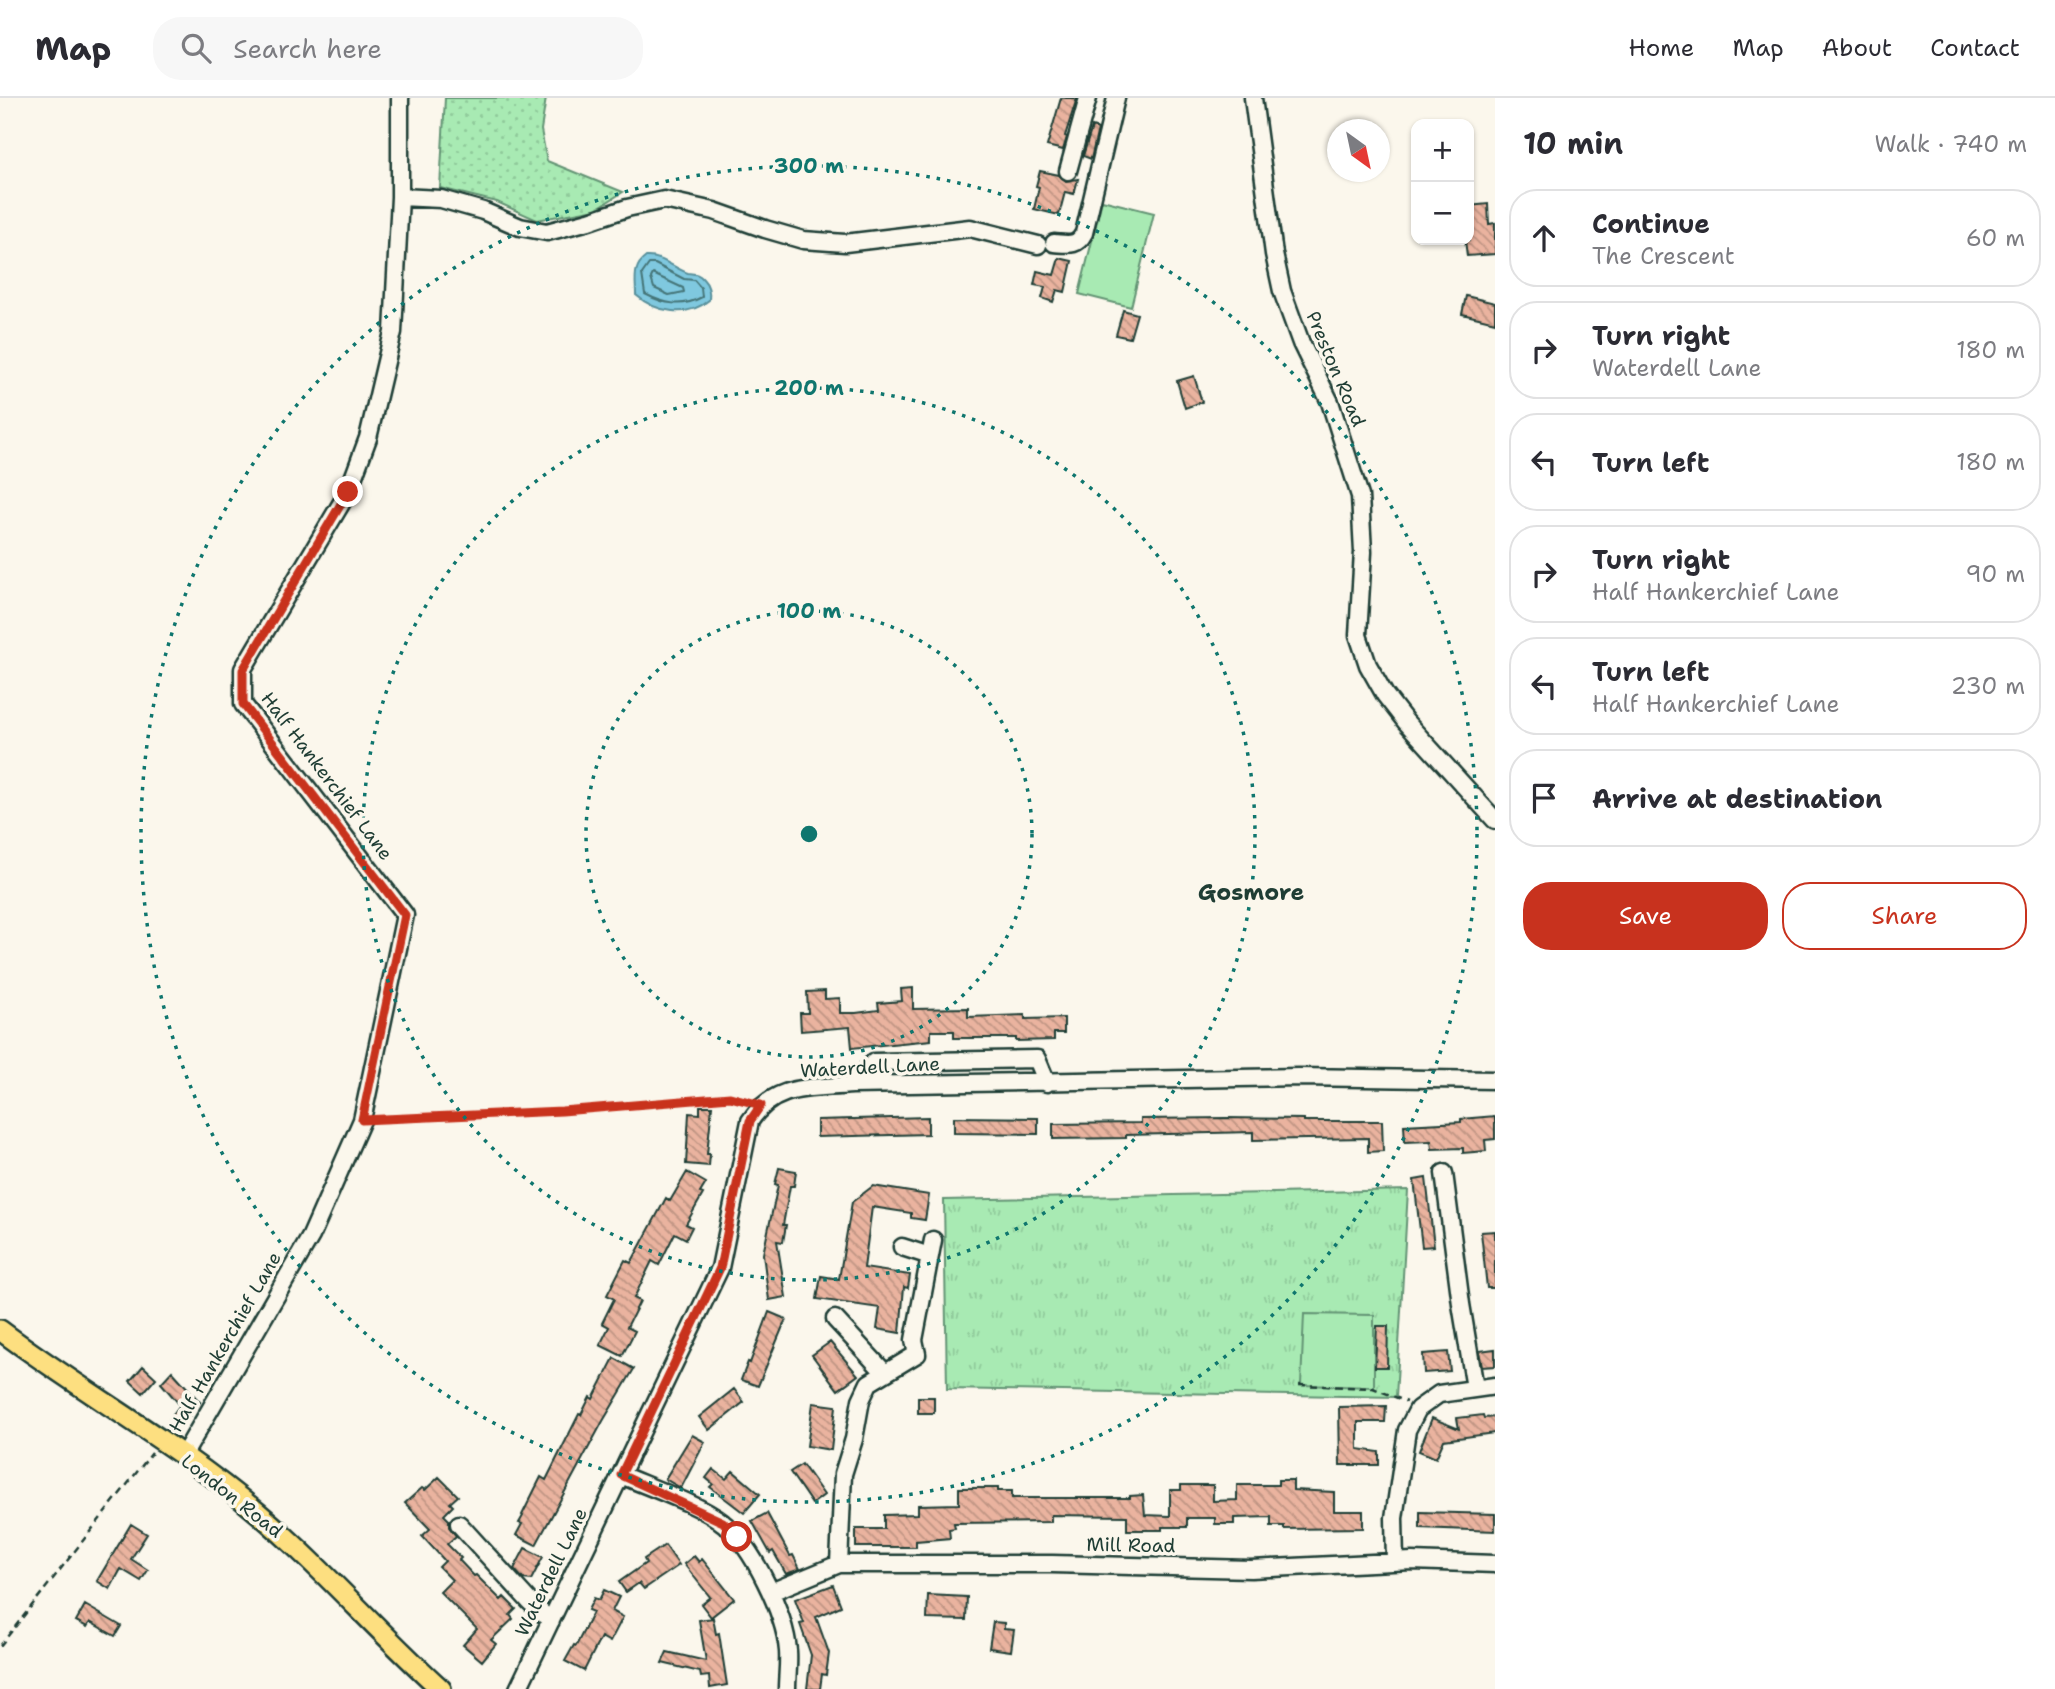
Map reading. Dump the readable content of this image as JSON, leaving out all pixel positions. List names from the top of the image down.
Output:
{
  "streets": {
    "main road": ["London Road"],
    "street": [
      "Preston Road",
      "Half Hankerchief Lane",
      "Waterdell Lane",
      "Mill Road"
    ]
  },
  "crossings": [
    ["Half Hankerchief Lane", "London Road"]
  ],
  "districts": ["Gosmore"],
  "north": "bottom right",
  "page": {
    "header": "Map",
    "search": "Search here",
    "nav": [
      "Home",
      "Map",
      "About",
      "Contact"
    ],
    "heading": ["10 min", "Walk · 740 m"],
    "map_buttons": ["+", "−"],
    "list": [
      ["Continue", "The Crescent", "60 m"],
      ["Turn right", "Waterdell Lane", "180 m"],
      ["Turn left", "180 m"],
      ["Turn right", "Half Hankerchief Lane", "90 m"],
      ["Turn left", "Half Hankerchief Lane", "230 m"],
      "Arrive at destination"
    ],
    "buttons": ["Save", "Share"]
  },
  "rings": ["300 m", "200 m", "100 m"]
}
